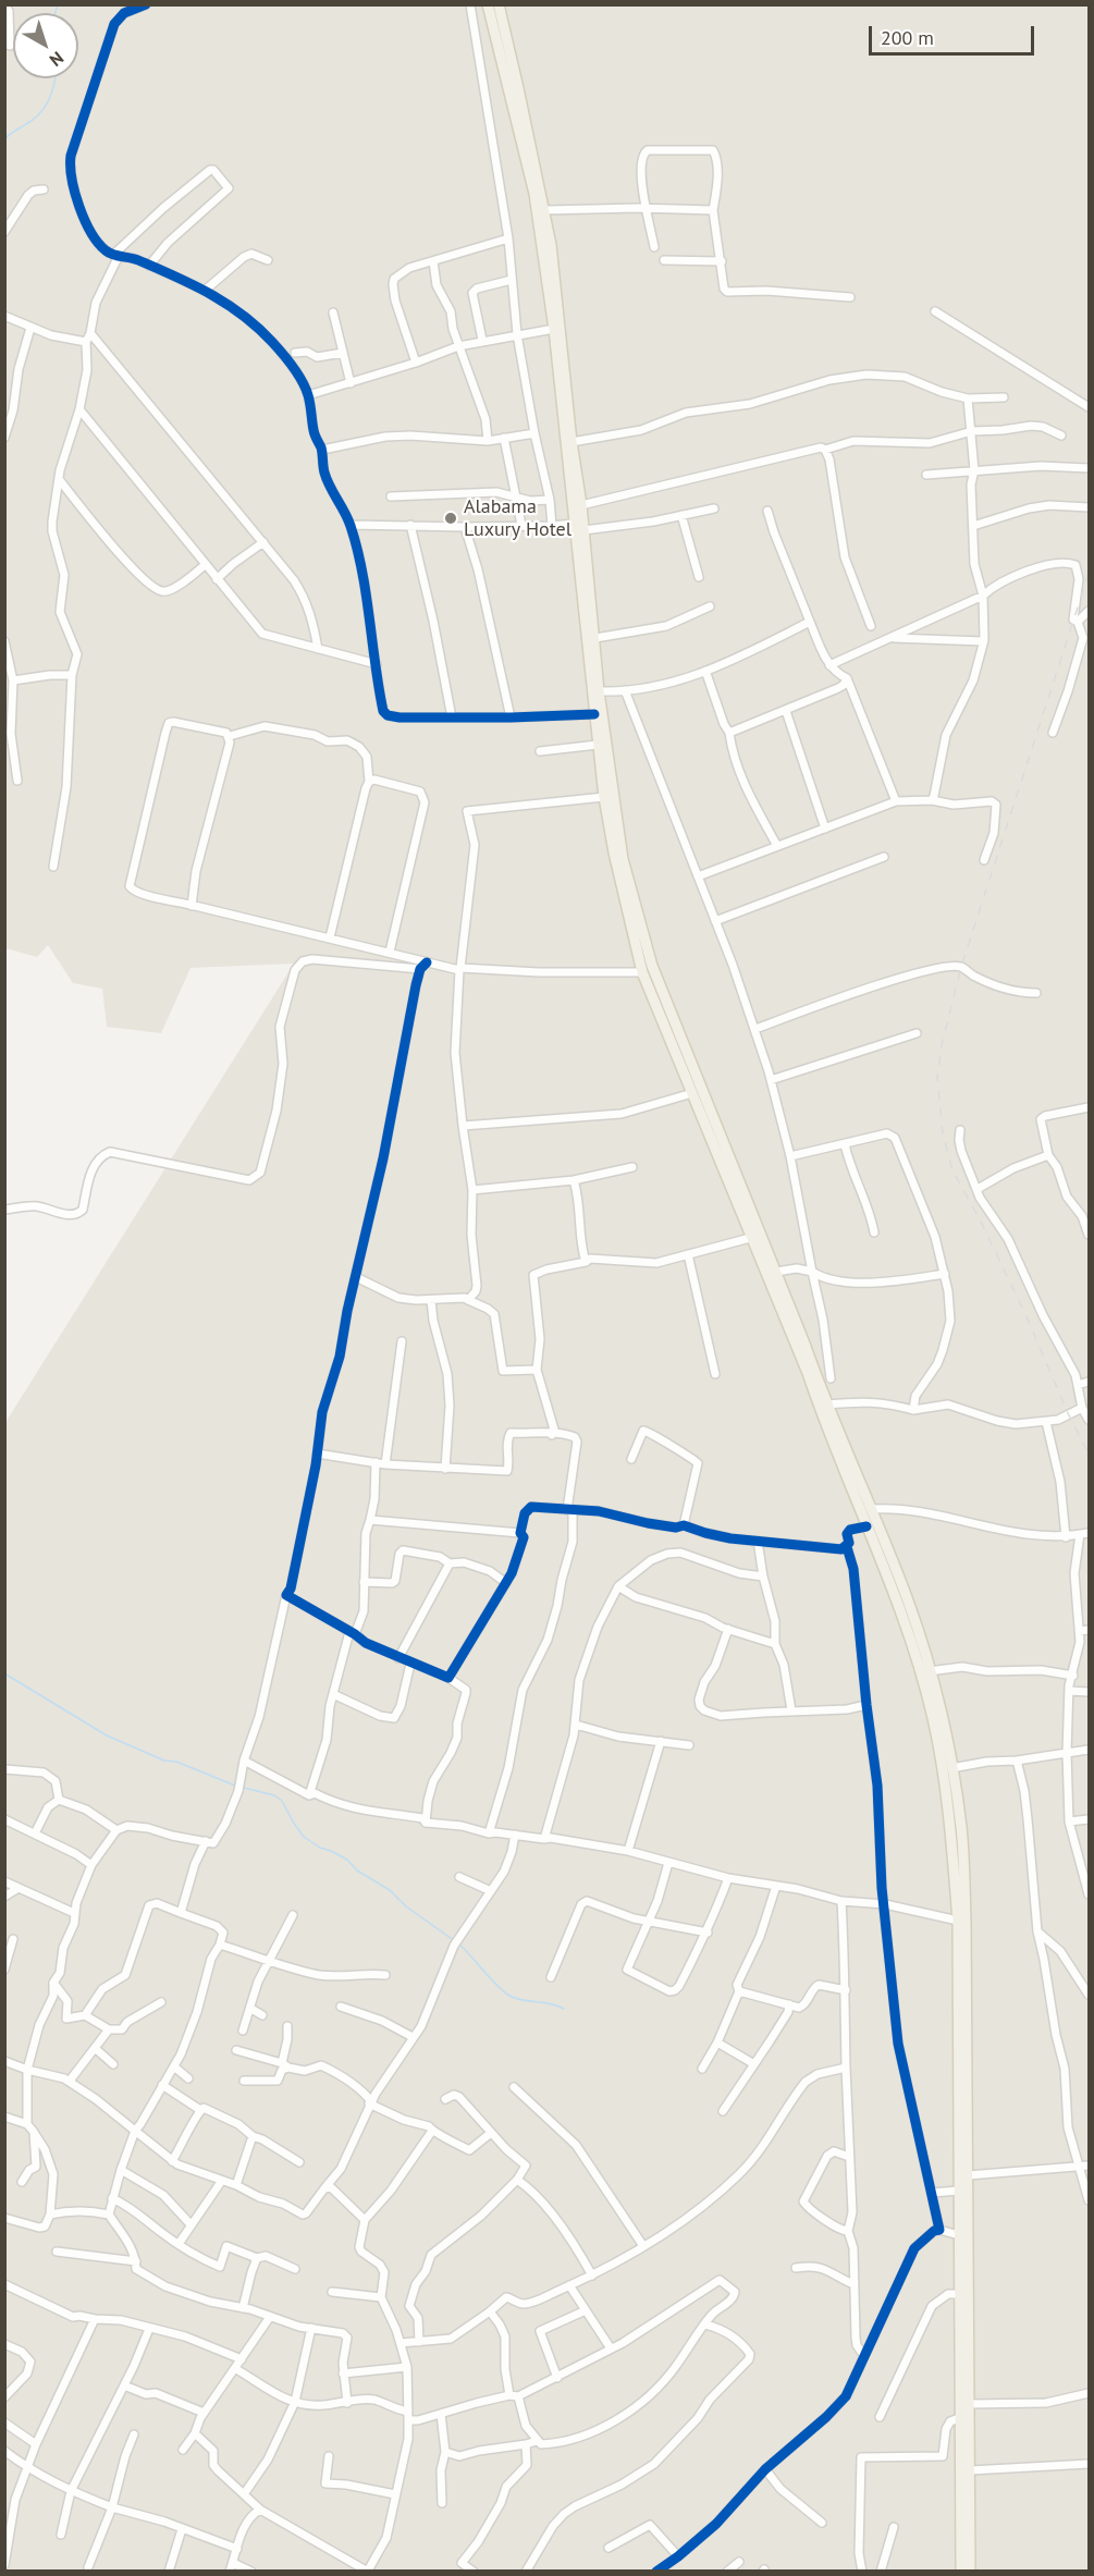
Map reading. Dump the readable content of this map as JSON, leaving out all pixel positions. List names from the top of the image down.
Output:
{
  "places": ["Alabama Luxury Hotel"],
  "scale_bar": "200 m",
  "north": "bottom right"
}
